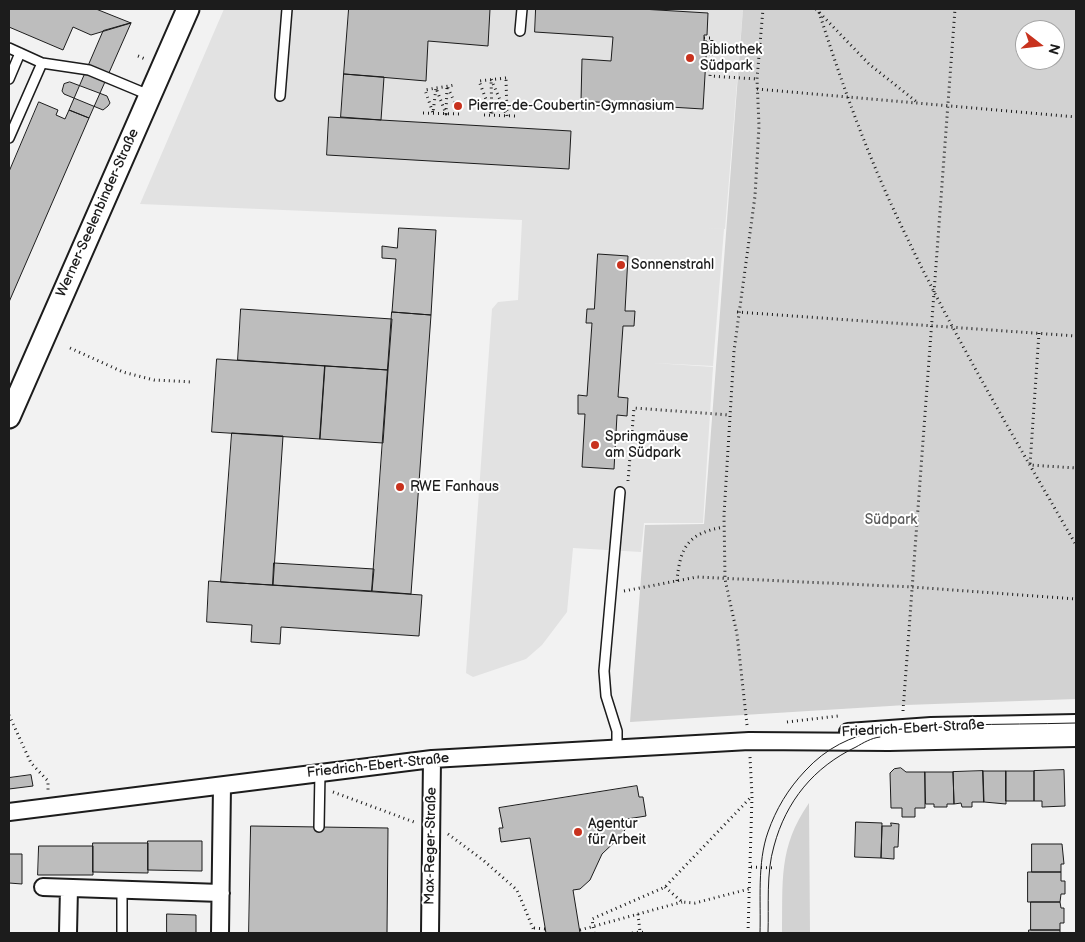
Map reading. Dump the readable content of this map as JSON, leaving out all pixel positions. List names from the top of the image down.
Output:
{
  "streets": {
    "street": ["Werner-Seelenbinder-Straße", "Friedrich-Ebert-Straße", "Max-Reger-Straße"]
  },
  "crossings": [
    ["Friedrich-Ebert-Straße", "Max-Reger-Straße"]
  ],
  "parks": ["Südpark"],
  "places": [
    "Bibliothek Südpark",
    "Pierre-de-Coubertin-Gymnasium",
    "Sonnenstrahl",
    "Springmäuse am Südpark",
    "RWE Fanhaus",
    "Agentur für Arbeit"
  ],
  "north": "right"
}
